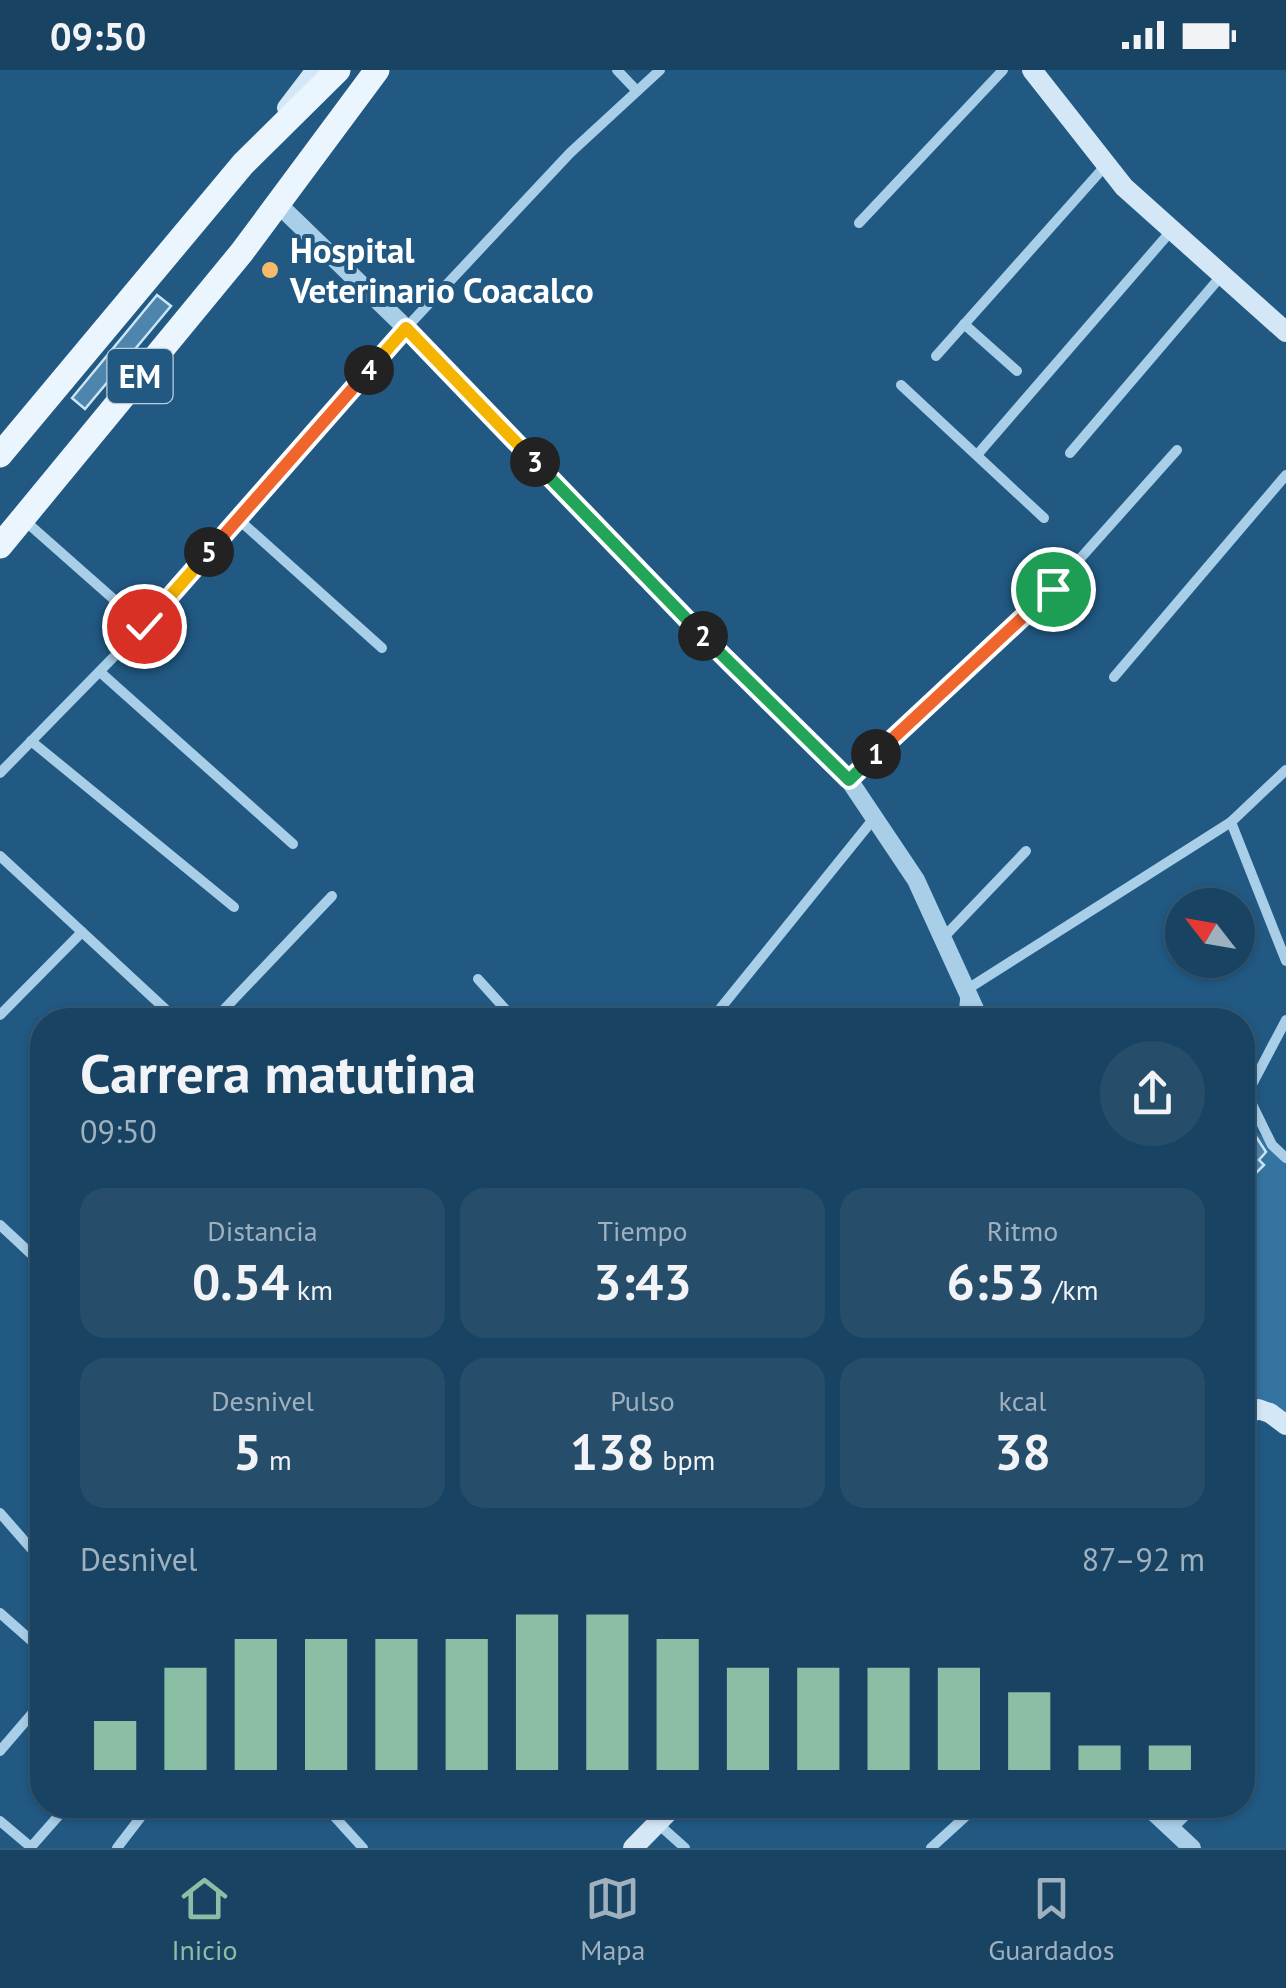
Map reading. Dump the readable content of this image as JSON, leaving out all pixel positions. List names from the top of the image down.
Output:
{
  "streets": {
    "main road": ["EM"]
  },
  "places": ["Hospital Veterinario Coacalco"],
  "north": "top left",
  "page": {
    "status": "09:50",
    "pins": [
      "4",
      "3",
      "5",
      "2",
      "1"
    ],
    "heading": ["Carrera matutina", "09:50"],
    "stats": [
      ["Distancia", "0.54 km"],
      ["Tiempo", "3:43"],
      ["Ritmo", "6:53 /km"],
      ["Desnivel", "5 m"],
      ["Pulso", "138 bpm"],
      ["kcal", "38"]
    ],
    "chart": ["Desnivel", "87–92 m"],
    "tabs": ["Inicio", "Mapa", "Guardados"]
  }
}
